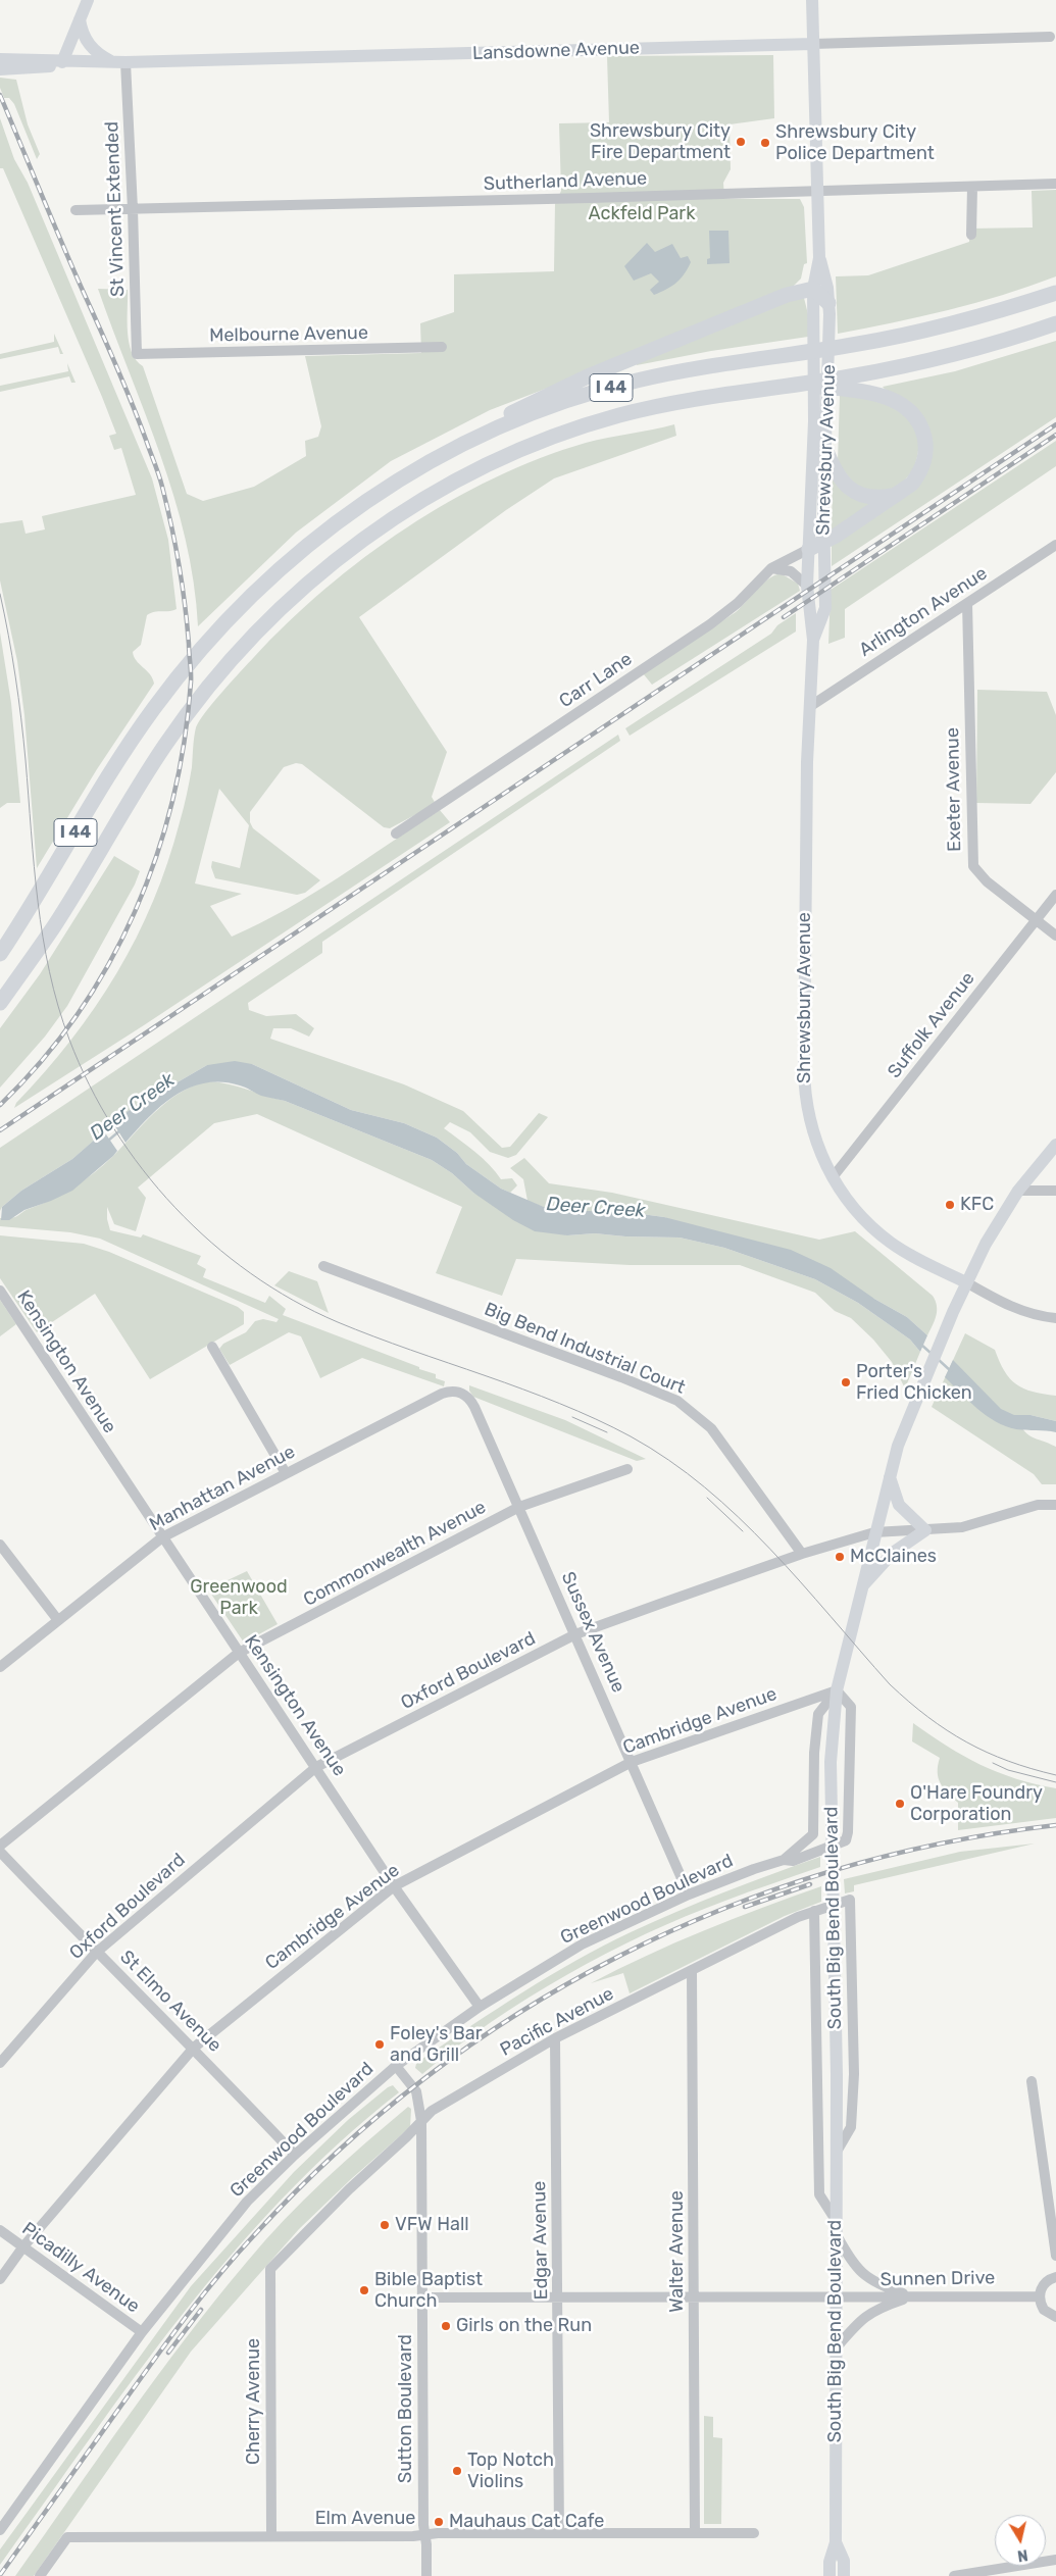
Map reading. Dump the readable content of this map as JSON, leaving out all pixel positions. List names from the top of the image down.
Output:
{
  "streets": {
    "highway": ["I 44"],
    "main road": ["Lansdowne Avenue", "Shrewsbury Avenue", "South Big Bend Boulevard"],
    "street": [
      "Sutherland Avenue",
      "St Vincent Extended",
      "Melbourne Avenue",
      "Arlington Avenue",
      "Carr Lane",
      "Exeter Avenue",
      "Suffolk Avenue",
      "Big Bend Industrial Court",
      "Kensington Avenue",
      "Manhattan Avenue",
      "Commonwealth Avenue",
      "Sussex Avenue",
      "Oxford Boulevard",
      "Cambridge Avenue",
      "Greenwood Boulevard",
      "St Elmo Avenue",
      "Pacific Avenue",
      "Edgar Avenue",
      "Walter Avenue",
      "Picadilly Avenue",
      "Sunnen Drive",
      "Cherry Avenue",
      "Sutton Boulevard",
      "Elm Avenue"
    ]
  },
  "crossings": [
    ["Lansdowne Avenue", "St Vincent Extended"],
    ["Lansdowne Avenue", "Shrewsbury Avenue"],
    ["Sutherland Avenue", "St Vincent Extended"],
    ["Sutherland Avenue", "Shrewsbury Avenue"],
    ["St Vincent Extended", "Melbourne Avenue"],
    ["Shrewsbury Avenue", "Arlington Avenue"],
    ["Shrewsbury Avenue", "Carr Lane"],
    ["Shrewsbury Avenue", "Suffolk Avenue"],
    ["Shrewsbury Avenue", "South Big Bend Boulevard"],
    ["Arlington Avenue", "Exeter Avenue"],
    ["Exeter Avenue", "Suffolk Avenue"],
    ["Big Bend Industrial Court", "Oxford Boulevard"],
    ["Kensington Avenue", "Manhattan Avenue"],
    ["Kensington Avenue", "Commonwealth Avenue"],
    ["Kensington Avenue", "Oxford Boulevard"],
    ["Kensington Avenue", "Cambridge Avenue"],
    ["Kensington Avenue", "Greenwood Boulevard"],
    ["Manhattan Avenue", "Sussex Avenue"],
    ["Commonwealth Avenue", "Sussex Avenue"],
    ["Sussex Avenue", "Oxford Boulevard"],
    ["Sussex Avenue", "Cambridge Avenue"],
    ["Sussex Avenue", "Greenwood Boulevard"],
    ["Oxford Boulevard", "South Big Bend Boulevard"],
    ["Oxford Boulevard", "St Elmo Avenue"],
    ["Cambridge Avenue", "Greenwood Boulevard"],
    ["Cambridge Avenue", "South Big Bend Boulevard"],
    ["Cambridge Avenue", "St Elmo Avenue"],
    ["Cambridge Avenue", "Picadilly Avenue"],
    ["Greenwood Boulevard", "South Big Bend Boulevard"],
    ["Greenwood Boulevard", "St Elmo Avenue"],
    ["Greenwood Boulevard", "Picadilly Avenue"],
    ["Greenwood Boulevard", "Sutton Boulevard"],
    ["South Big Bend Boulevard", "Pacific Avenue"],
    ["South Big Bend Boulevard", "Sunnen Drive"],
    ["Pacific Avenue", "Edgar Avenue"],
    ["Pacific Avenue", "Walter Avenue"],
    ["Pacific Avenue", "Cherry Avenue"],
    ["Pacific Avenue", "Sutton Boulevard"],
    ["Edgar Avenue", "Sunnen Drive"],
    ["Edgar Avenue", "Elm Avenue"],
    ["Walter Avenue", "Sunnen Drive"],
    ["Walter Avenue", "Elm Avenue"],
    ["Sunnen Drive", "Sutton Boulevard"],
    ["Cherry Avenue", "Elm Avenue"],
    ["Sutton Boulevard", "Elm Avenue"]
  ],
  "water": ["Deer Creek"],
  "parks": ["Ackfeld Park", "Greenwood Park"],
  "places": [
    "Shrewsbury City Fire Department",
    "Shrewsbury City Police Department",
    "KFC",
    "Porter's Fried Chicken",
    "McClaines",
    "O'Hare Foundry Corporation",
    "Foley's Bar and Grill",
    "VFW Hall",
    "Bible Baptist Church",
    "Girls on the Run",
    "Top Notch Violins",
    "Mauhaus Cat Cafe"
  ],
  "north": "bottom"
}
